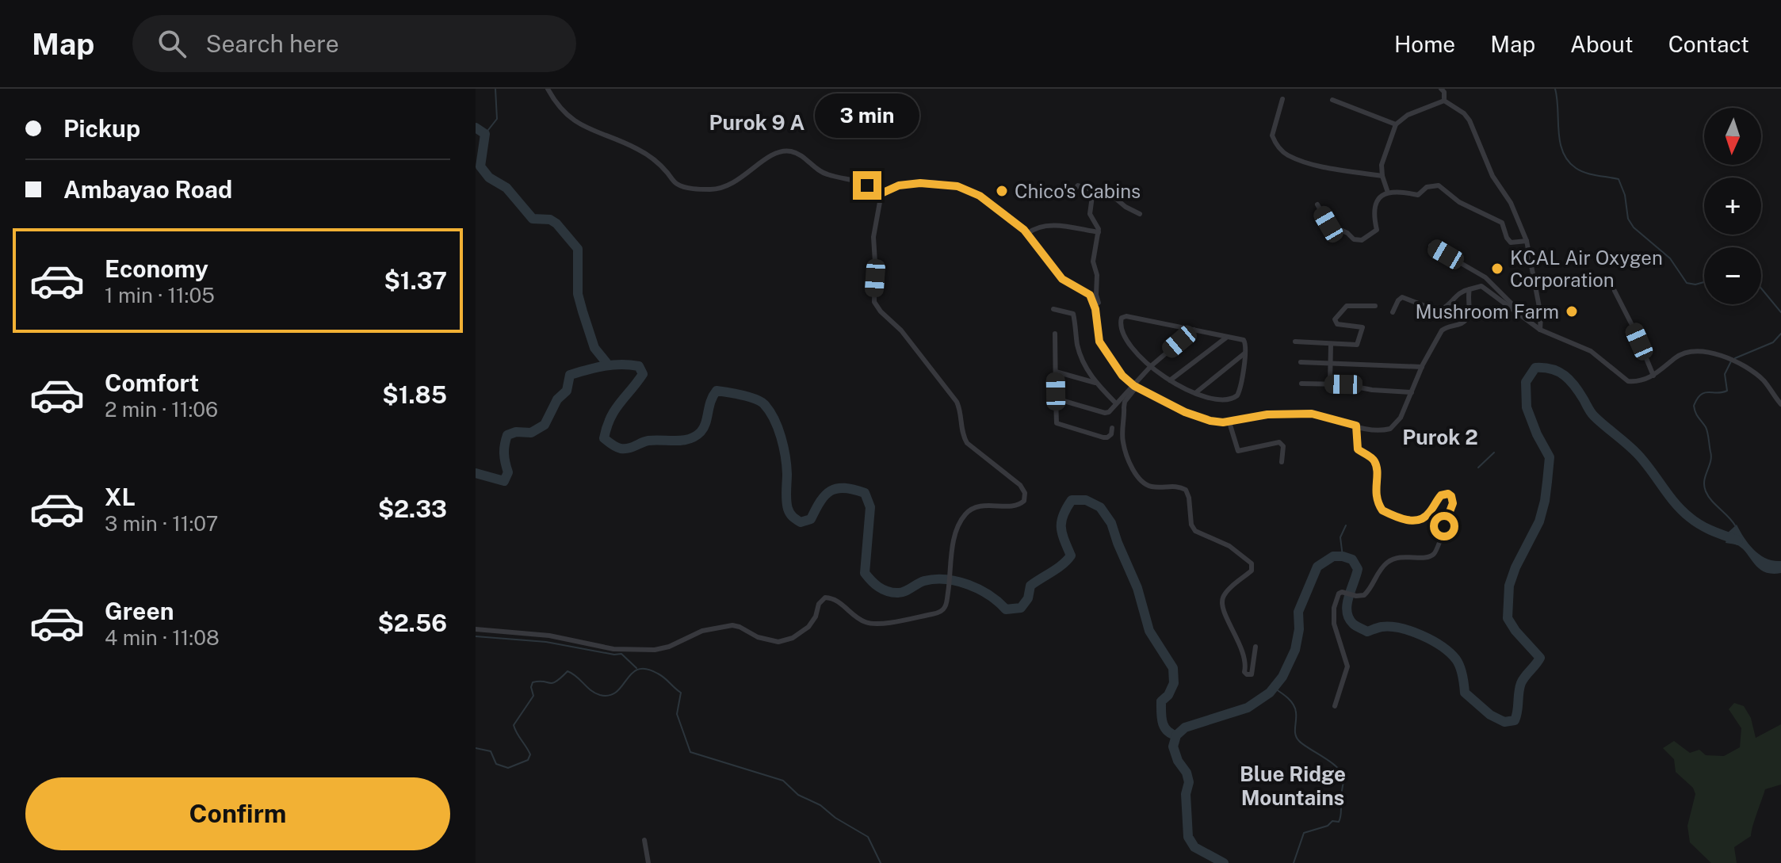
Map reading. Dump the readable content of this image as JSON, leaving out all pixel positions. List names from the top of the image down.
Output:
{
  "districts": ["Purok 9 A", "Purok 2", "Blue Ridge Mountains"],
  "places": ["Chico's Cabins", "KCAL Air Oxygen Corporation", "Mushroom Farm"],
  "north": "bottom",
  "page": {
    "header": "Map",
    "search": "Search here",
    "nav": [
      "Home",
      "Map",
      "About",
      "Contact"
    ],
    "banner": ["Pickup", "Ambayao Road"],
    "bubble": "3 min",
    "map_buttons": ["+", "−"],
    "list": [
      {
        "name": "Economy",
        "note": "1 min · 11:05",
        "value": "$1.37"
      },
      {
        "name": "Comfort",
        "note": "2 min · 11:06",
        "value": "$1.85"
      },
      {
        "name": "XL",
        "note": "3 min · 11:07",
        "value": "$2.33"
      },
      {
        "name": "Green",
        "note": "4 min · 11:08",
        "value": "$2.56"
      }
    ],
    "buttons": "Confirm"
  }
}
